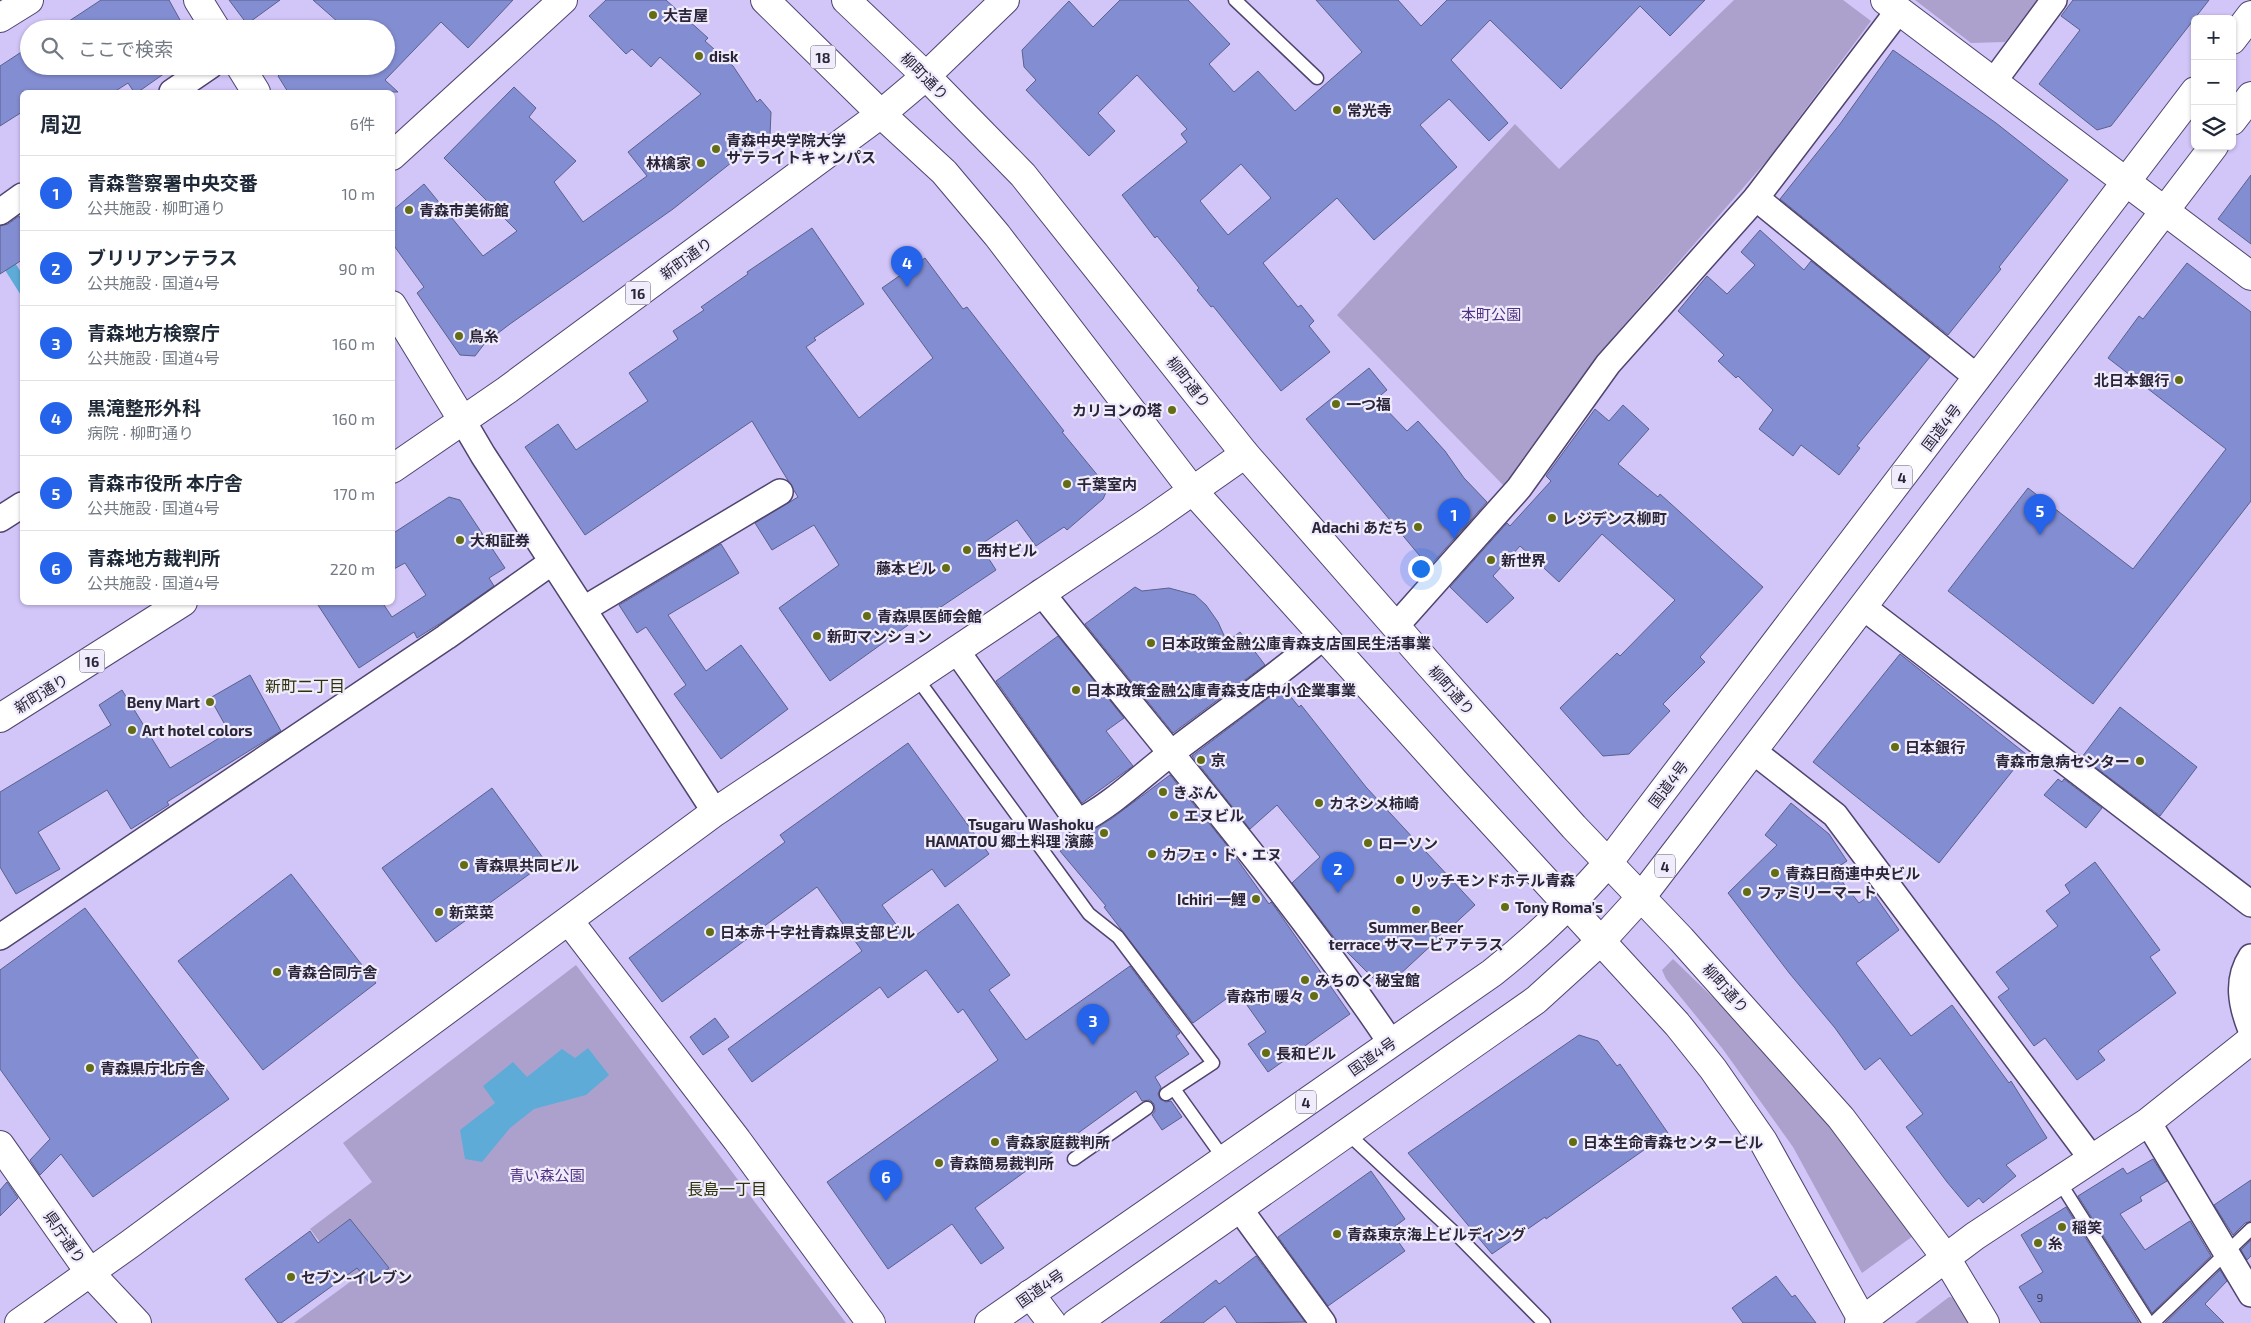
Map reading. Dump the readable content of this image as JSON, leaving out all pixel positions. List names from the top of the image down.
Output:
{
  "streets": {
    "main road": [
      "18",
      "柳町通り",
      "新町通り",
      "16",
      "国道4号",
      "4",
      "県庁通り"
    ]
  },
  "crossings": [
    ["18", "新町通り"],
    ["柳町通り", "新町通り"],
    ["柳町通り", "国道4号"],
    ["柳町通り", "4"]
  ],
  "districts": ["新町二丁目", "長島一丁目"],
  "parks": ["本町公園", "青い森公園"],
  "places": [
    "大吉屋",
    "disk",
    "常光寺",
    "青森中央学院大学 サテライトキャンパス",
    "林檎家",
    "青森市美術館",
    "鳥糸",
    "北日本銀行",
    "一つ福",
    "カリヨンの塔",
    "千葉室内",
    "レジデンス柳町",
    "Adachi あだち",
    "大和証券",
    "西村ビル",
    "新世界",
    "藤本ビル",
    "青森県医師会館",
    "新町マンション",
    "日本政策金融公庫青森支店国民生活事業",
    "日本政策金融公庫青森支店中小企業事業",
    "Beny Mart",
    "Art hotel colors",
    "日本銀行",
    "京",
    "青森市急病センター",
    "きぶん",
    "カネシメ柿崎",
    "エヌビル",
    "Tsugaru Washoku HAMATOU 郷土料理 濱藤",
    "ローソン",
    "カフェ・ド・エヌ",
    "青森県共同ビル",
    "青森日商連中央ビル",
    "リッチモンドホテル青森",
    "ファミリーマート",
    "Ichiri 一鯉",
    "Tony Roma's",
    "Summer Beer terrace サマービアテラス",
    "新菜菜",
    "日本赤十字社青森県支部ビル",
    "青森合同庁舎",
    "みちのく秘宝館",
    "青森市 暖々",
    "長和ビル",
    "青森県庁北庁舎",
    "青森家庭裁判所",
    "日本生命青森センタービル",
    "青森簡易裁判所",
    "稲笑",
    "青森東京海上ビルディング",
    "糸",
    "セブン-イレブン"
  ],
  "house_numbers": ["9"],
  "page": {
    "map_buttons": ["+", "−"],
    "search": "ここで検索",
    "heading": ["周辺", "6件"],
    "list": [
      {
        "mark": "1",
        "name": "青森警察署中央交番",
        "note": "公共施設 · 柳町通り",
        "value": "10 m"
      },
      {
        "mark": "2",
        "name": "ブリリアンテラス",
        "note": "公共施設 · 国道4号",
        "value": "90 m"
      },
      {
        "mark": "3",
        "name": "青森地方検察庁",
        "note": "公共施設 · 国道4号",
        "value": "160 m"
      },
      {
        "mark": "4",
        "name": "黒滝整形外科",
        "note": "病院 · 柳町通り",
        "value": "160 m"
      },
      {
        "mark": "5",
        "name": "青森市役所 本庁舎",
        "note": "公共施設 · 国道4号",
        "value": "170 m"
      },
      {
        "mark": "6",
        "name": "青森地方裁判所",
        "note": "公共施設 · 国道4号",
        "value": "220 m"
      }
    ],
    "pins": [
      "4",
      "5",
      "1",
      "2",
      "3",
      "6"
    ]
  }
}
